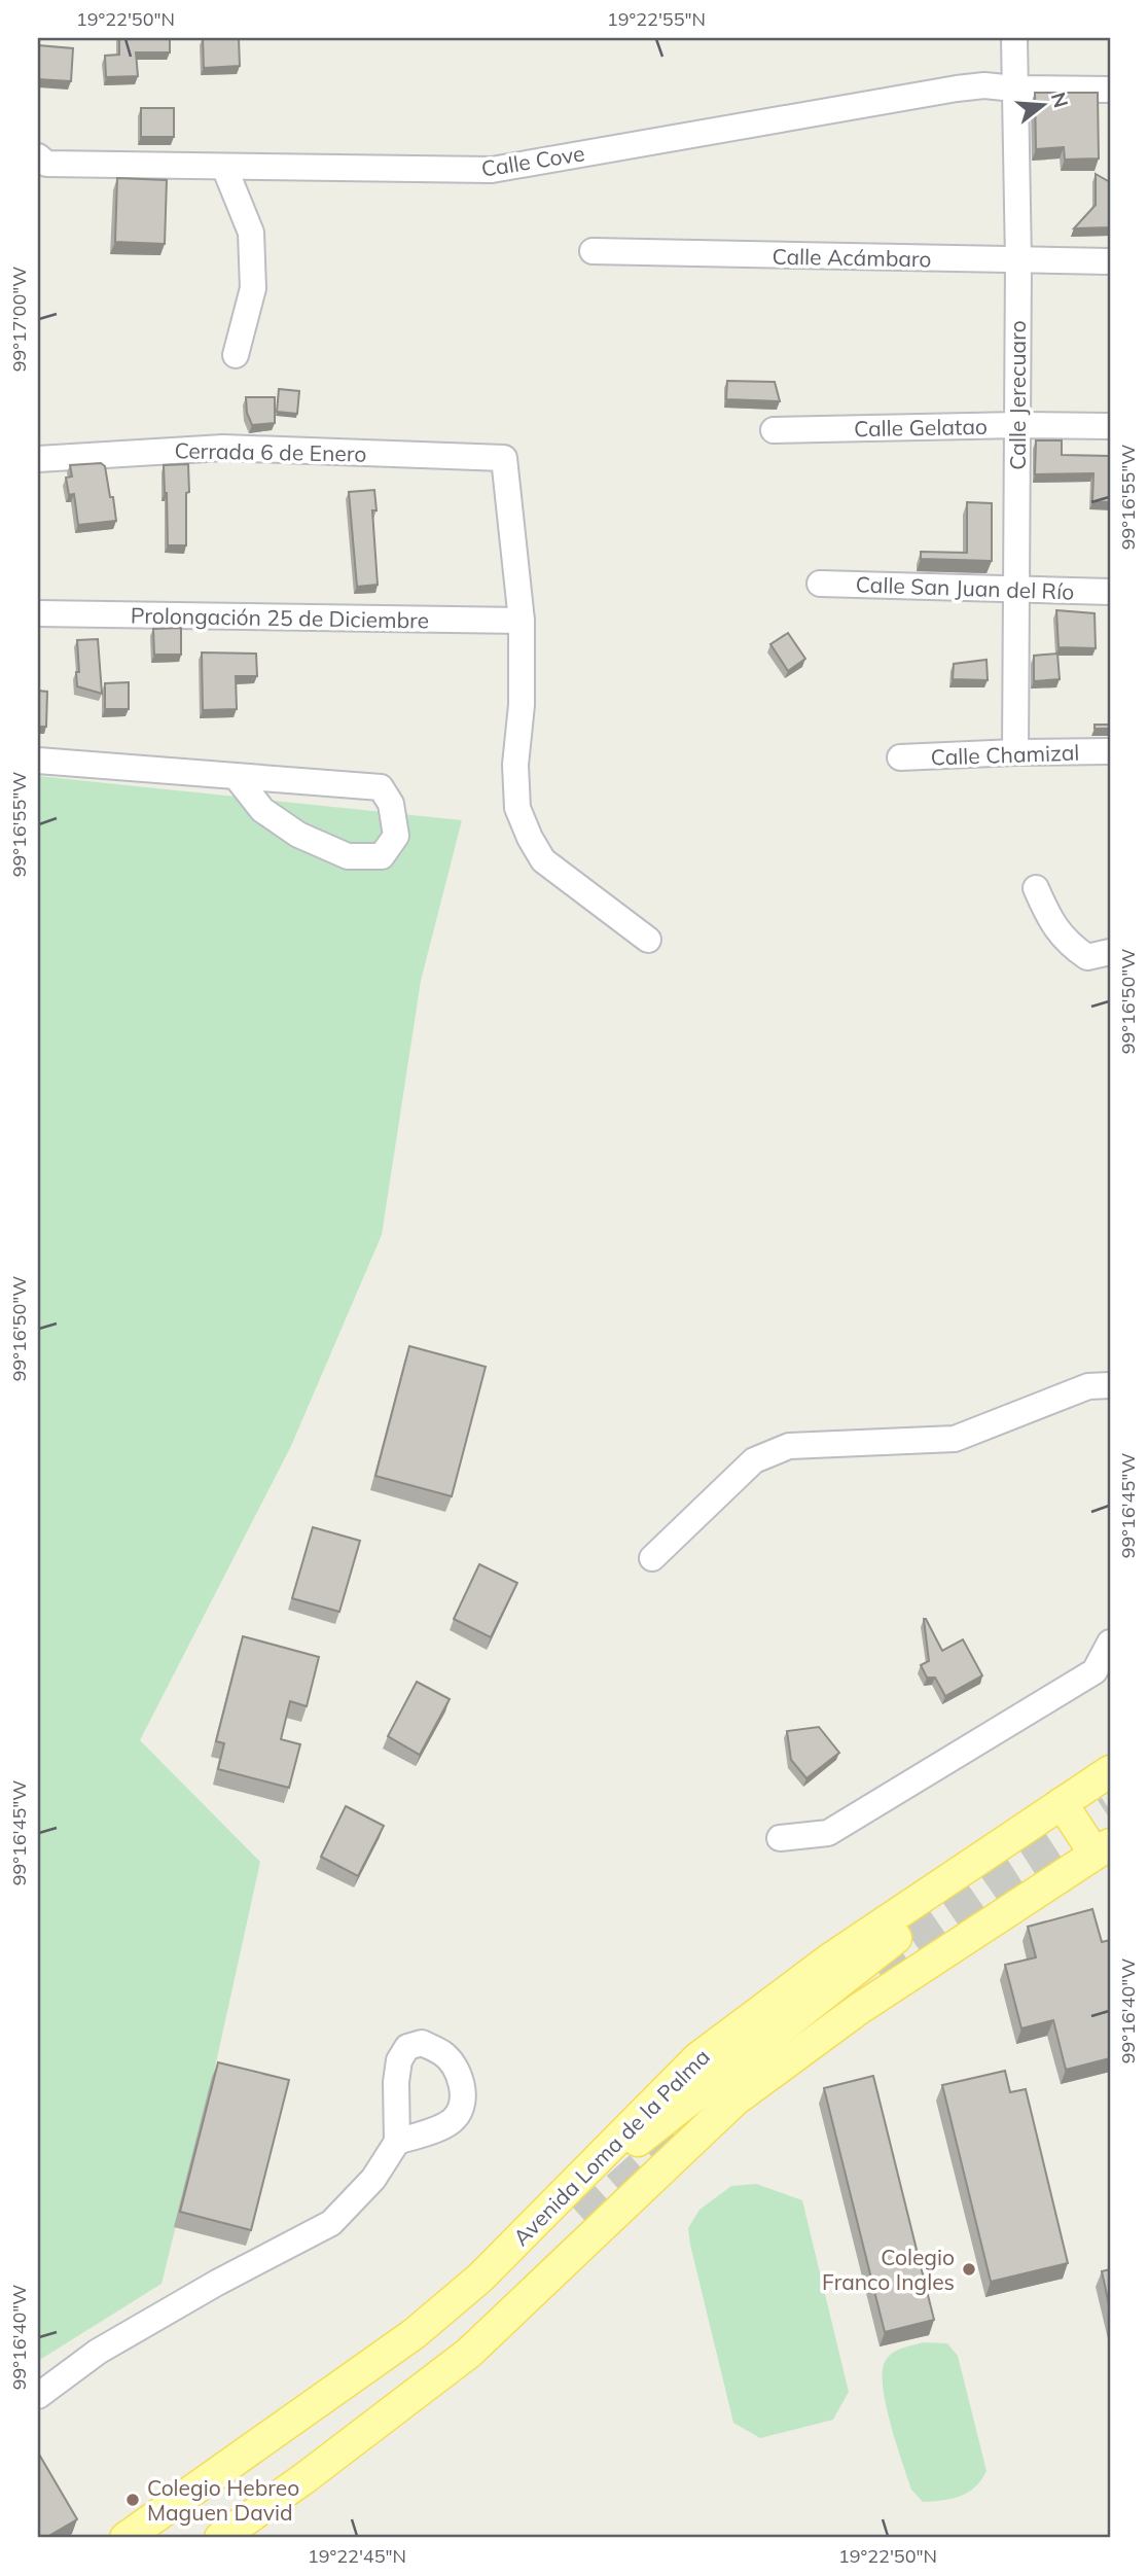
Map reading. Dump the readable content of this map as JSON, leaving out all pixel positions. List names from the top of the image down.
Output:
{
  "streets": {
    "main road": ["Avenida Loma de la Palma"],
    "street": [
      "Calle Cove",
      "Calle Acámbaro",
      "Calle Jerecuaro",
      "Calle Gelatao",
      "Cerrada 6 de Enero",
      "Calle San Juan del Río",
      "Prolongación 25 de Diciembre",
      "Calle Chamizal"
    ]
  },
  "crossings": [
    ["Calle Cove", "Calle Jerecuaro"],
    ["Calle Acámbaro", "Calle Jerecuaro"],
    ["Calle Jerecuaro", "Calle Gelatao"],
    ["Calle Jerecuaro", "Calle San Juan del Río"],
    ["Calle Jerecuaro", "Calle Chamizal"],
    ["Cerrada 6 de Enero", "Prolongación 25 de Diciembre"]
  ],
  "places": ["Colegio Franco Ingles", "Colegio Hebreo Maguen David"],
  "north": "right",
  "coordinates": [
    "19°22'50\"N",
    "19°22'55\"N",
    "99°17'00\"W",
    "99°16'55\"W",
    "99°16'50\"W",
    "99°16'45\"W",
    "99°16'40\"W",
    "19°22'45\"N"
  ]
}
